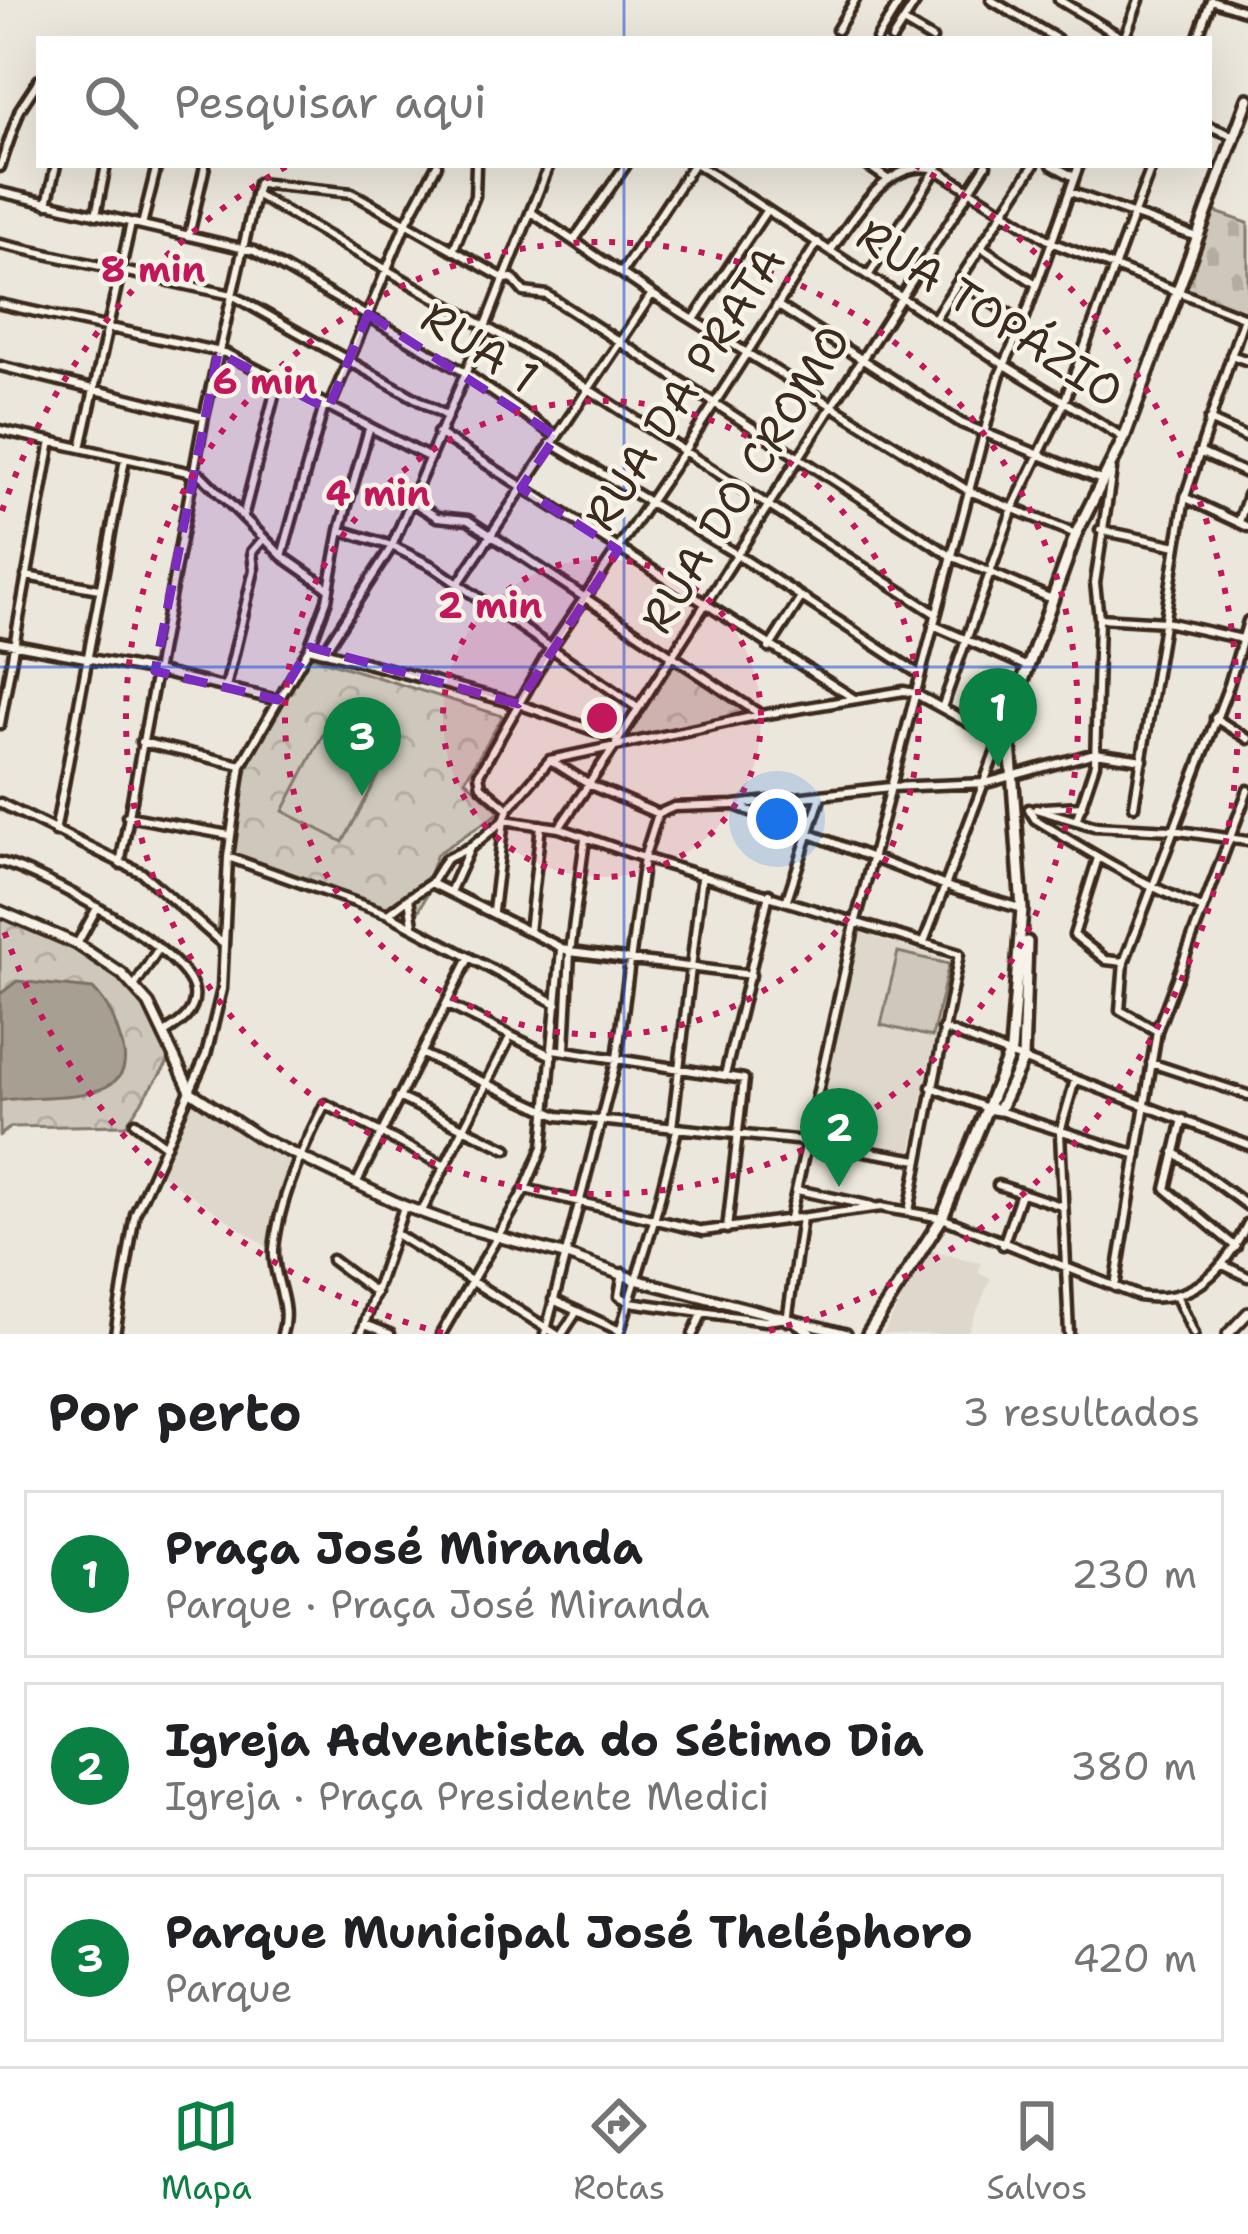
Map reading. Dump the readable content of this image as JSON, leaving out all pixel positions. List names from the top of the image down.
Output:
{
  "streets": {
    "street": [
      "RUA TOPÁZIO",
      "RUA 1",
      "RUA DA PRATA",
      "RUA DO CROMO"
    ]
  },
  "crossings": [
    ["RUA TOPÁZIO", "RUA DA PRATA"],
    ["RUA TOPÁZIO", "RUA DO CROMO"],
    ["RUA 1", "RUA DA PRATA"],
    ["RUA 1", "RUA DO CROMO"]
  ],
  "page": {
    "search": "Pesquisar aqui",
    "pins": ["1", "3", "2"],
    "heading": ["Por perto", "3 resultados"],
    "list": [
      {
        "mark": "1",
        "name": "Praça José Miranda",
        "note": "Parque · Praça José Miranda",
        "value": "230 m"
      },
      {
        "mark": "2",
        "name": "Igreja Adventista do Sétimo Dia",
        "note": "Igreja · Praça Presidente Medici",
        "value": "380 m"
      },
      {
        "mark": "3",
        "name": "Parque Municipal José Theléphoro",
        "note": "Parque",
        "value": "420 m"
      }
    ],
    "nav": ["Mapa", "Rotas", "Salvos"]
  },
  "rings": [
    "8 min",
    "6 min",
    "4 min",
    "2 min"
  ]
}
